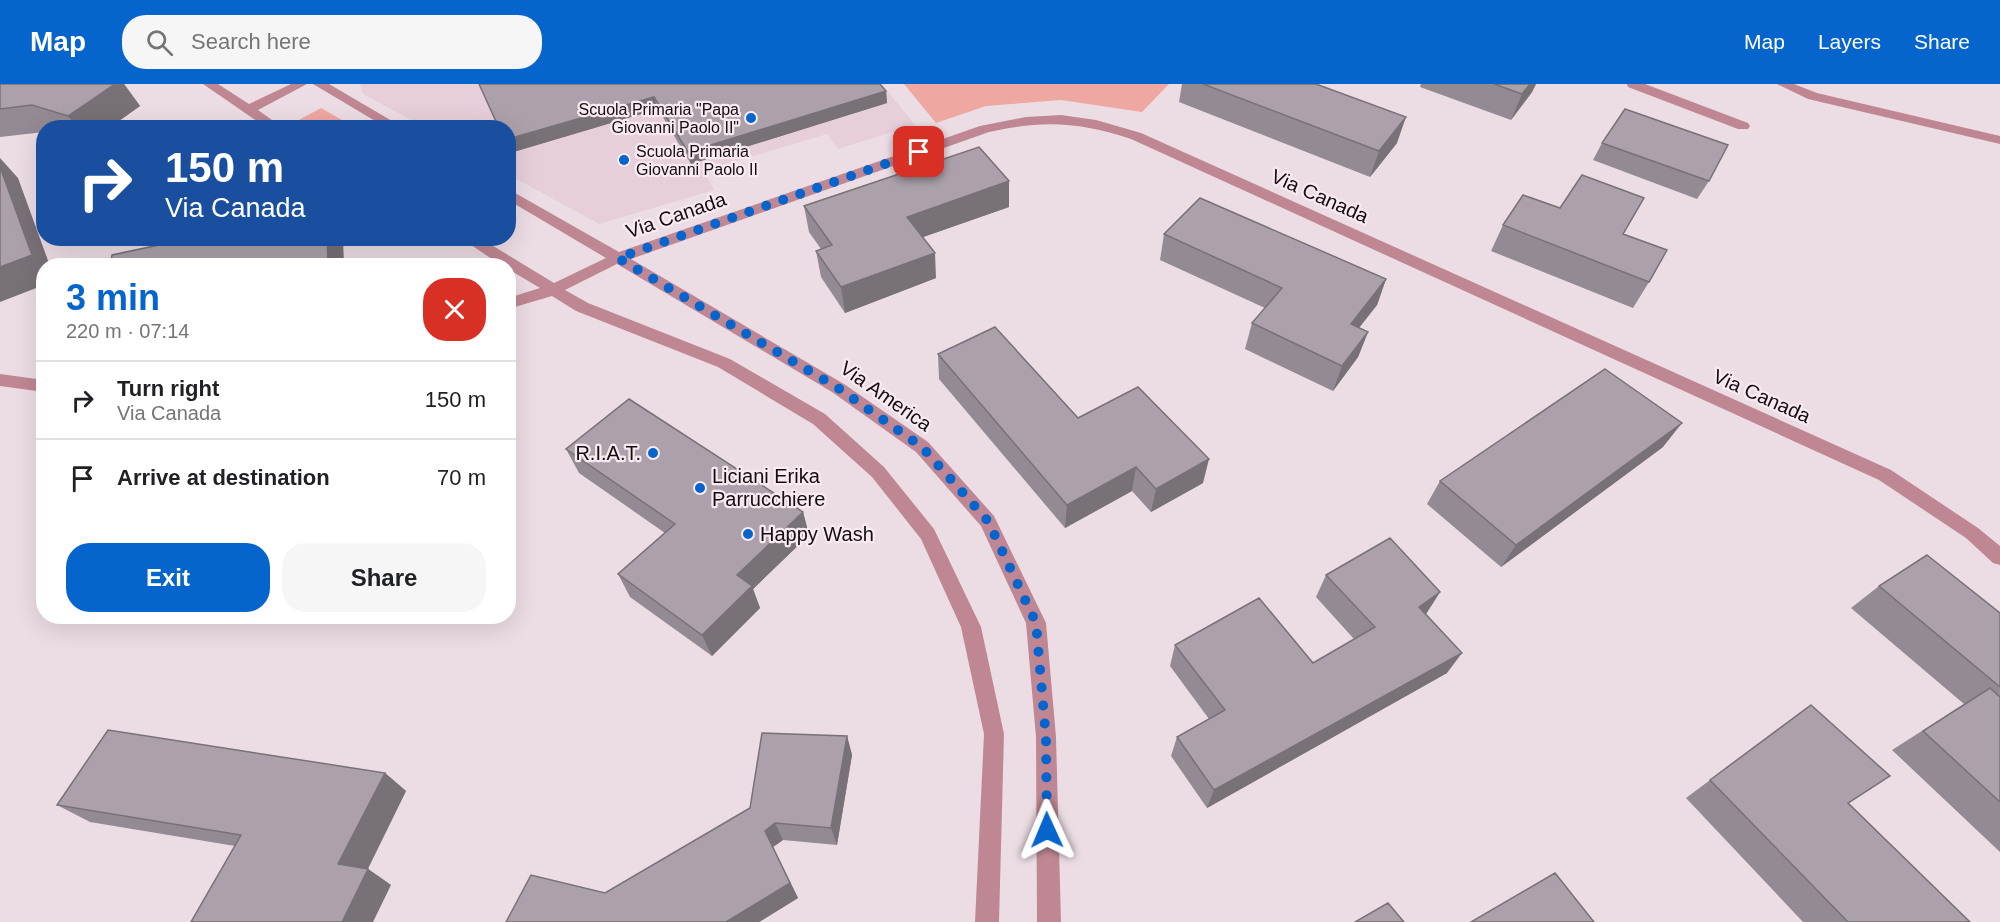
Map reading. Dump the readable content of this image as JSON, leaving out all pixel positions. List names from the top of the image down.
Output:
{
  "streets": {
    "street": ["Via Canada", "Via America"]
  },
  "crossings": [
    ["Via Canada", "Via America"]
  ],
  "places": [
    "Scuola Primaria \"Papa Giovanni Paolo II\"",
    "Scuola Primaria Giovanni Paolo II",
    "R.I.A.T.",
    "Liciani Erika Parrucchiere",
    "Happy Wash"
  ],
  "page": {
    "header": "Map",
    "search": "Search here",
    "nav": ["Map", "Layers", "Share"],
    "turn": ["150 m", "Via Canada"],
    "heading": ["3 min", "220 m · 07:14"],
    "list": [
      {
        "name": "Turn right",
        "note": "Via Canada",
        "value": "150 m"
      },
      {
        "name": "Arrive at destination",
        "value": "70 m"
      }
    ],
    "buttons": ["Exit", "Share"]
  }
}
